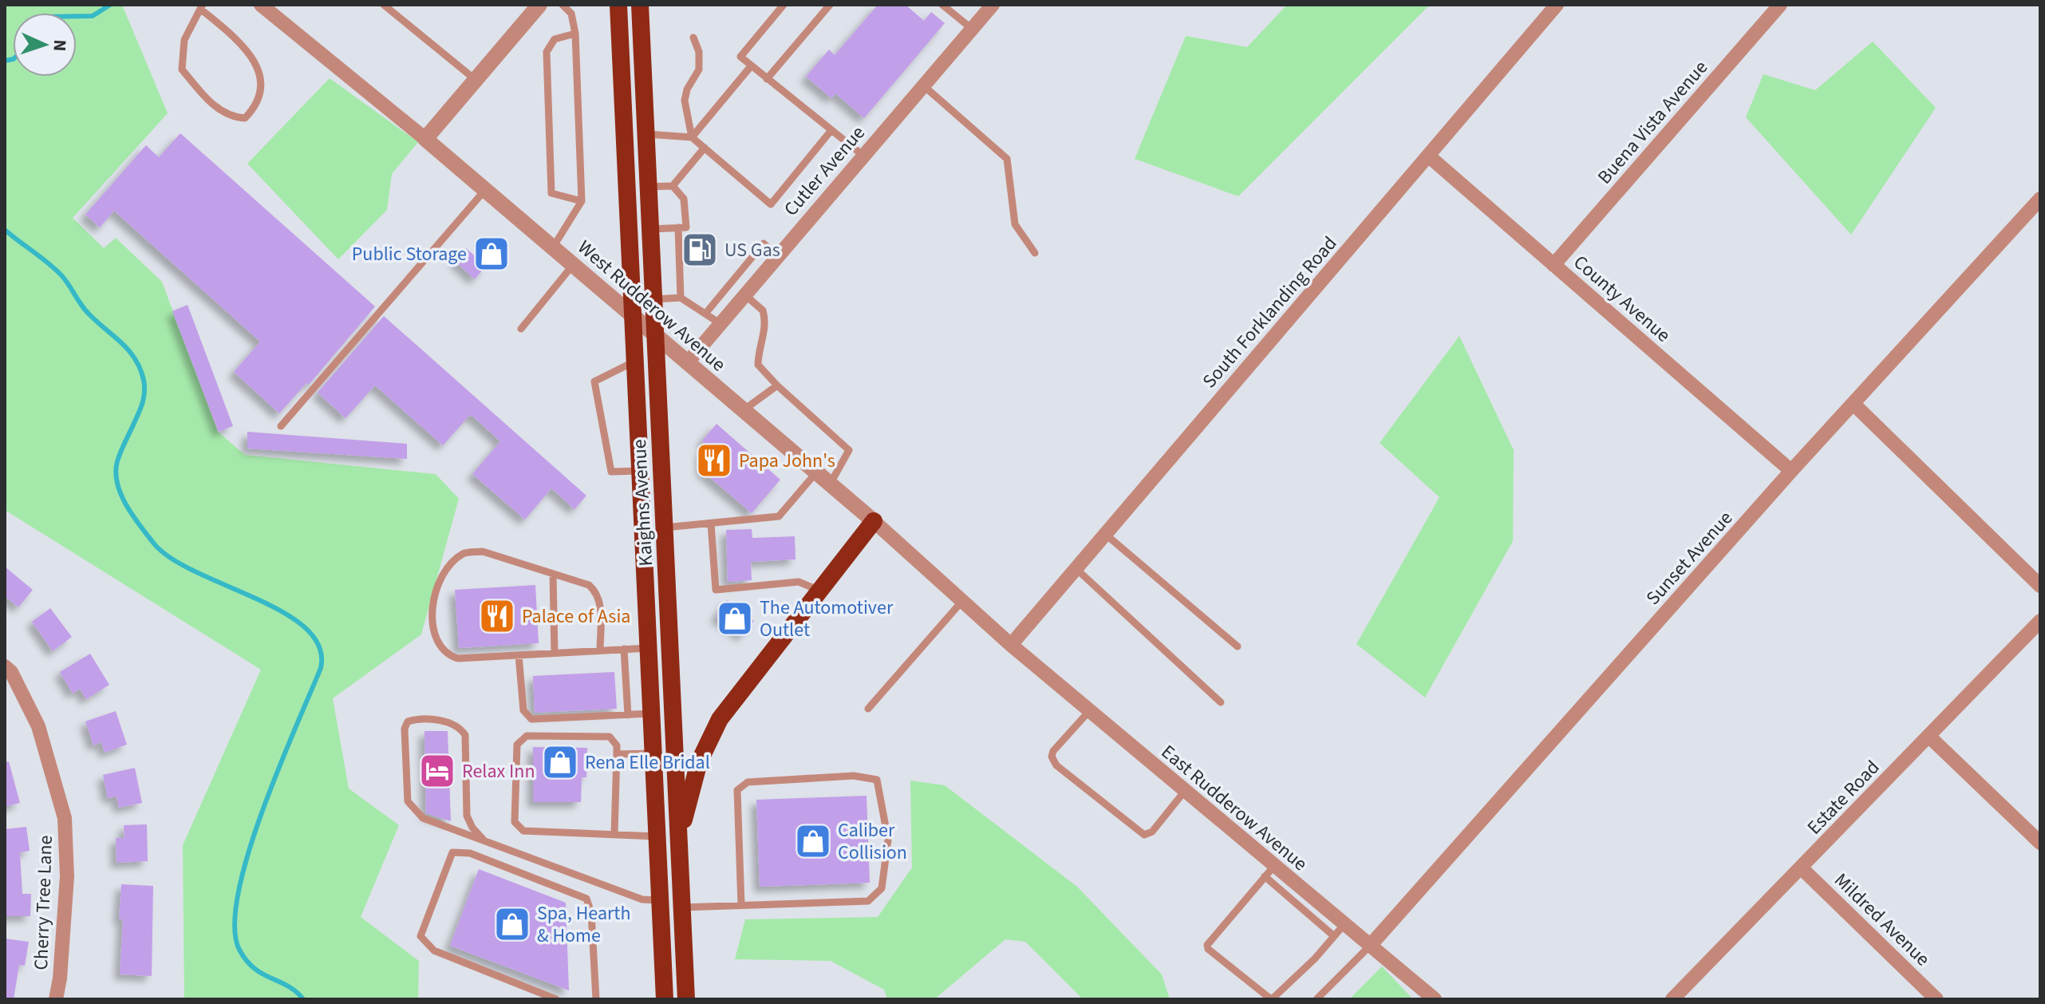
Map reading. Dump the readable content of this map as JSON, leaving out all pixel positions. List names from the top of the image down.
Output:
{
  "streets": {
    "highway": ["Kaighns Avenue"],
    "street": [
      "Buena Vista Avenue",
      "Cutler Avenue",
      "County Avenue",
      "West Rudderow Avenue",
      "South Forklanding Road",
      "Sunset Avenue",
      "Estate Road",
      "East Rudderow Avenue",
      "Cherry Tree Lane",
      "Mildred Avenue"
    ]
  },
  "crossings": [
    ["Buena Vista Avenue", "County Avenue"],
    ["Cutler Avenue", "West Rudderow Avenue"],
    ["County Avenue", "South Forklanding Road"],
    ["County Avenue", "Sunset Avenue"],
    ["West Rudderow Avenue", "South Forklanding Road"],
    ["West Rudderow Avenue", "Kaighns Avenue"],
    ["West Rudderow Avenue", "East Rudderow Avenue"],
    ["South Forklanding Road", "East Rudderow Avenue"],
    ["Sunset Avenue", "East Rudderow Avenue"],
    ["Estate Road", "Mildred Avenue"]
  ],
  "places": {
    "fuel station": ["US Gas"],
    "shop": [
      "Public Storage",
      "The Automotiver Outlet",
      "Rena Elle Bridal",
      "Caliber Collision",
      "Spa, Hearth & Home"
    ],
    "restaurant": ["Papa John's", "Palace of Asia"],
    "hotel": ["Relax Inn"]
  },
  "north": "right"
}
